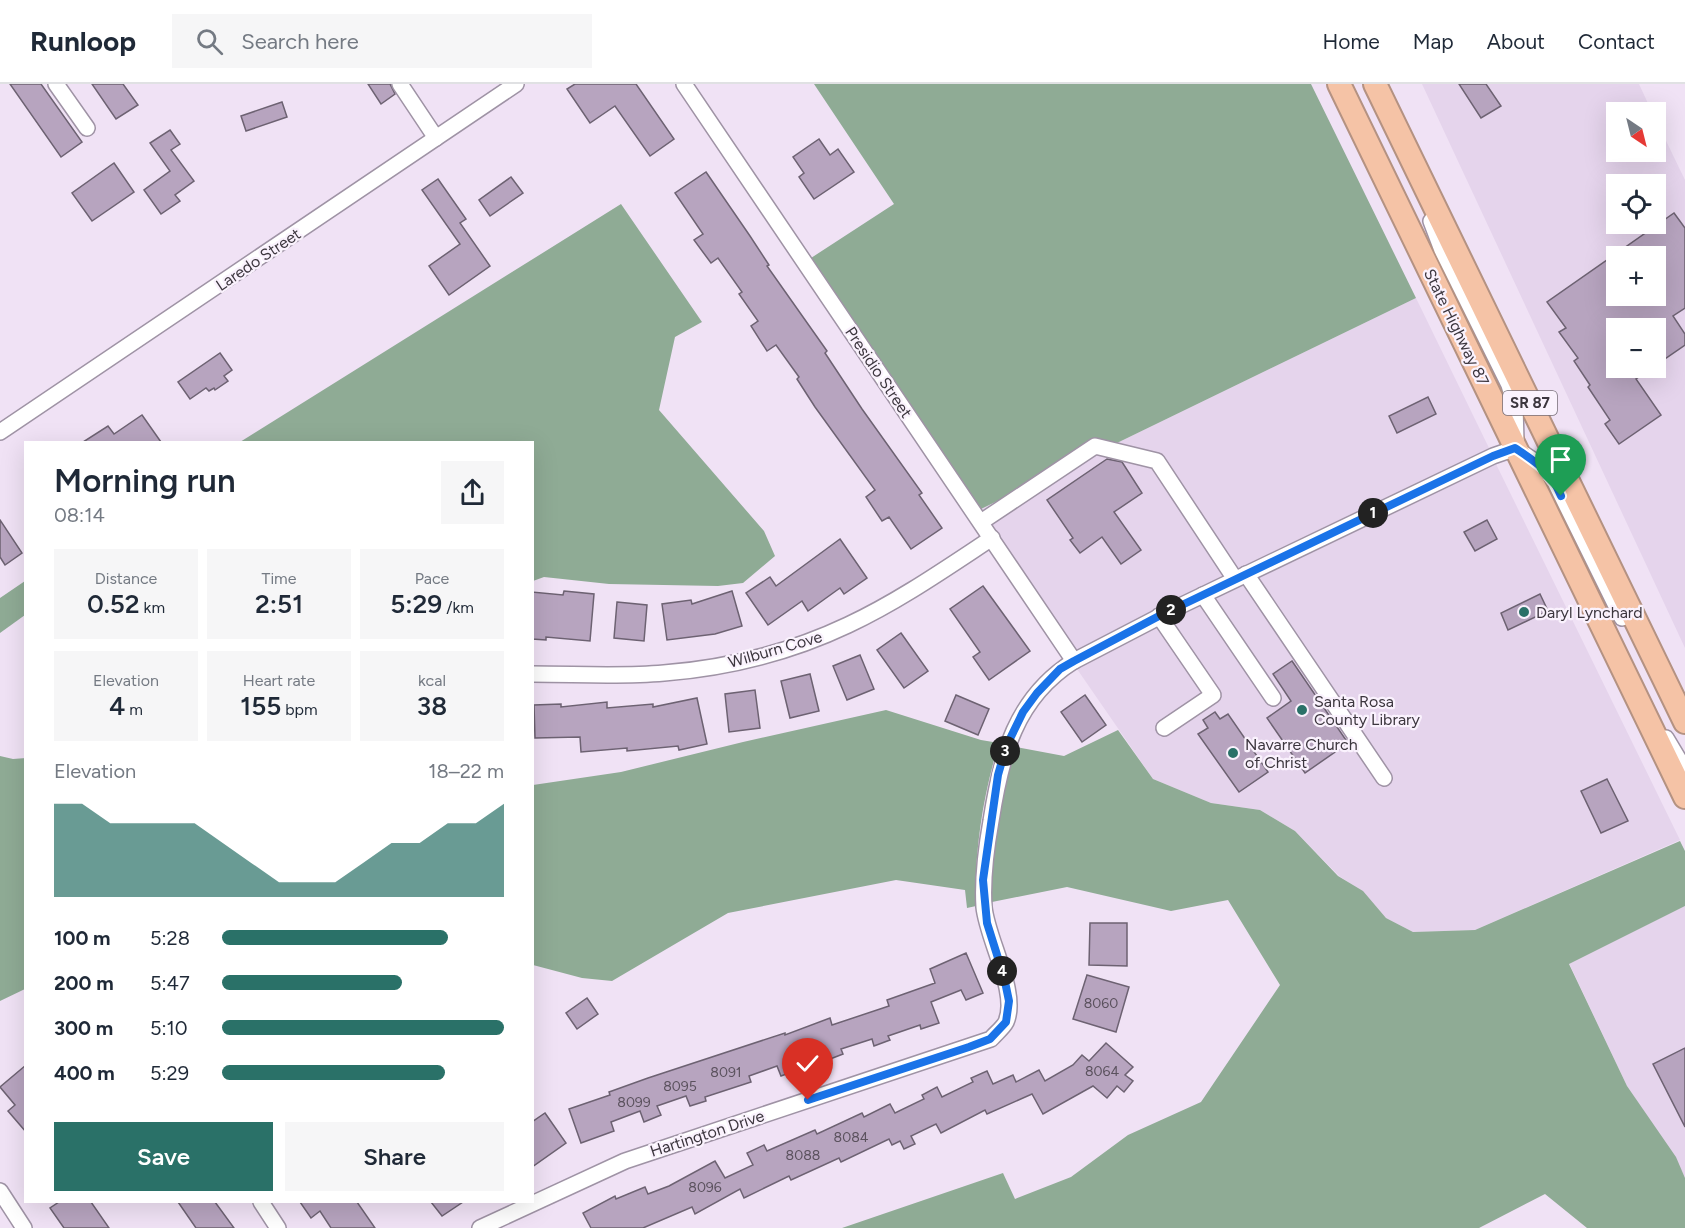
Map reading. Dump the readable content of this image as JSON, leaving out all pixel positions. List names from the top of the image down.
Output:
{
  "streets": {
    "highway": ["State Highway 87", "SR 87"],
    "street": [
      "Laredo Street",
      "Presidio Street",
      "Wilburn Cove",
      "Hartington Drive"
    ]
  },
  "crossings": [
    ["State Highway 87", "Hartington Drive"],
    ["Presidio Street", "Wilburn Cove"],
    ["Presidio Street", "Hartington Drive"]
  ],
  "places": ["Daryl Lynchard", "Santa Rosa County Library", "Navarre Church of Christ"],
  "house_numbers": [
    "8060",
    "8064",
    "8091",
    "8095",
    "8099",
    "8084",
    "8088",
    "8096"
  ],
  "north": "bottom right",
  "page": {
    "header": "Runloop",
    "search": "Search here",
    "nav": [
      "Home",
      "Map",
      "About",
      "Contact"
    ],
    "map_buttons": ["+", "−"],
    "heading": ["Morning run", "08:14"],
    "pins": [
      "1",
      "2",
      "3",
      "4"
    ],
    "stats": [
      ["Distance", "0.52 km"],
      ["Time", "2:51"],
      ["Pace", "5:29 /km"],
      ["Elevation", "4 m"],
      ["Heart rate", "155 bpm"],
      ["kcal", "38"]
    ],
    "chart": ["Elevation", "18–22 m"],
    "list": [
      {
        "name": "100 m",
        "note": "5:28"
      },
      {
        "name": "200 m",
        "note": "5:47"
      },
      {
        "name": "300 m",
        "note": "5:10"
      },
      {
        "name": "400 m",
        "note": "5:29"
      }
    ],
    "buttons": ["Save", "Share"]
  }
}
